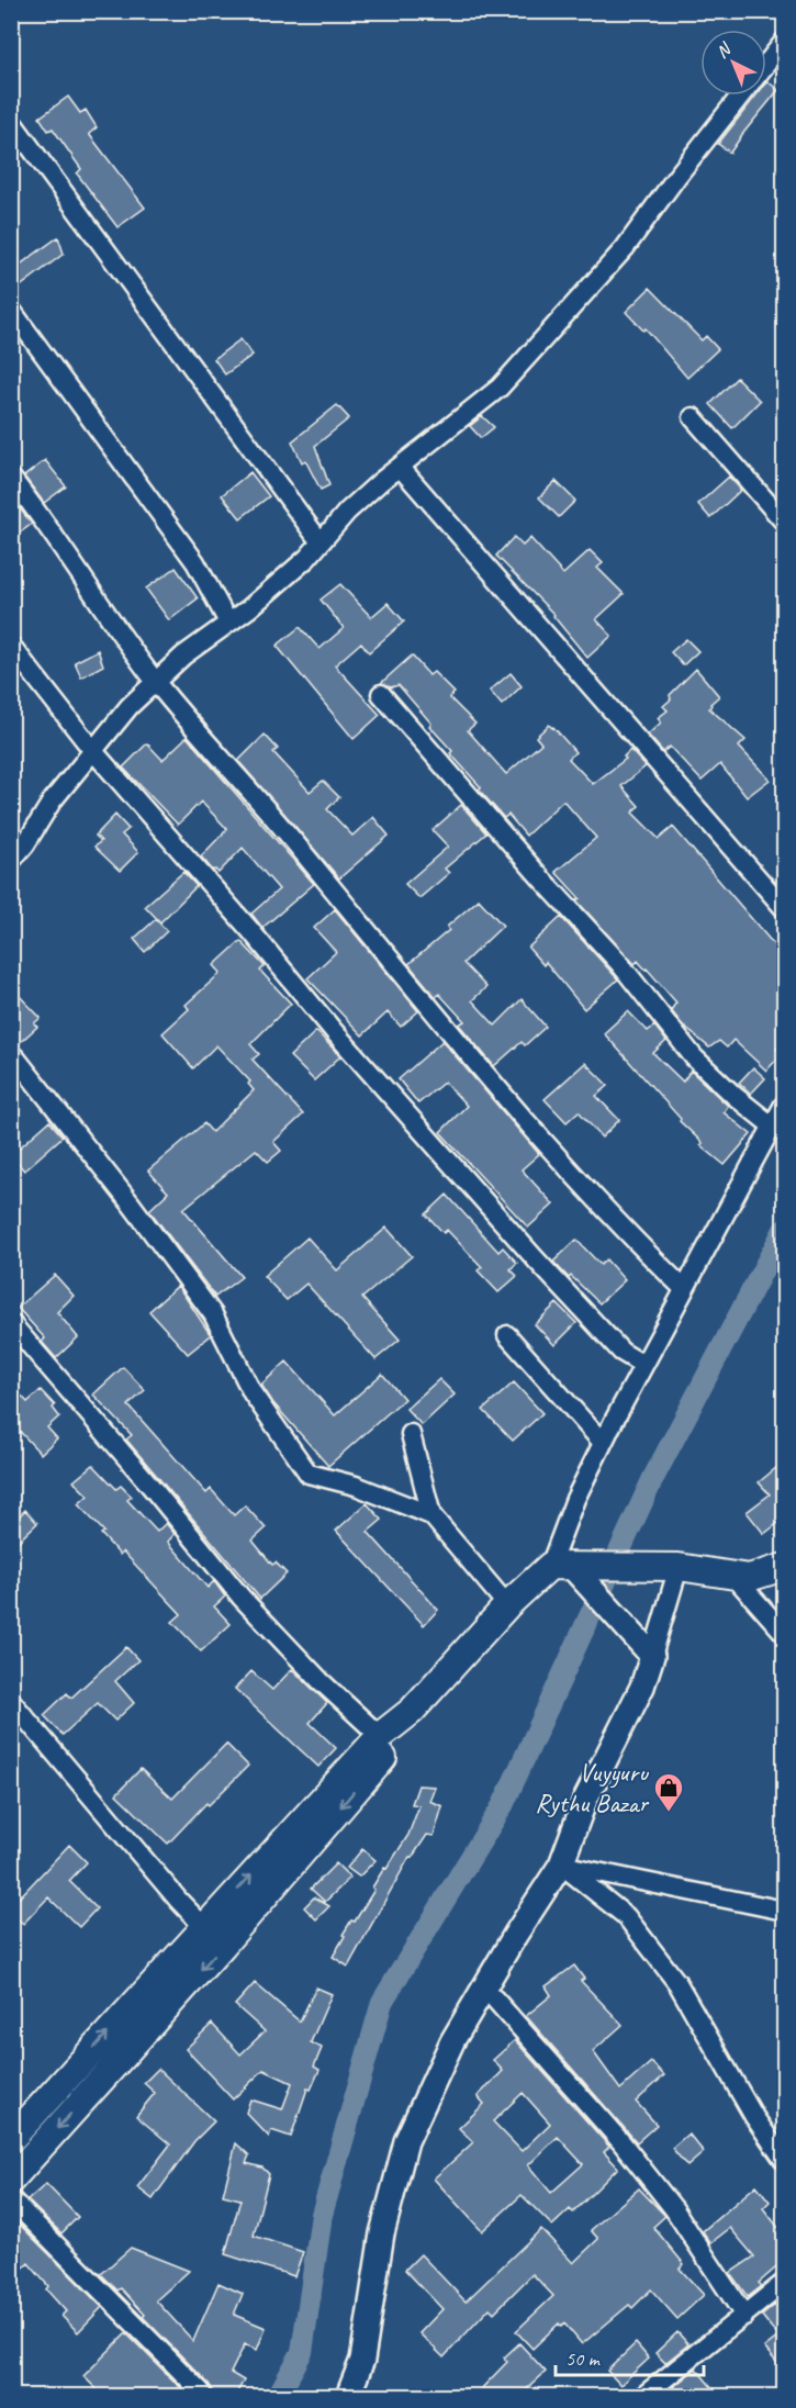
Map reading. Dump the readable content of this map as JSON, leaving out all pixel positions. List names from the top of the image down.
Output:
{
  "places": {
    "shop": ["Vuyyuru Rythu Bazar"]
  },
  "scale_bar": "50 m",
  "north": "top left"
}
